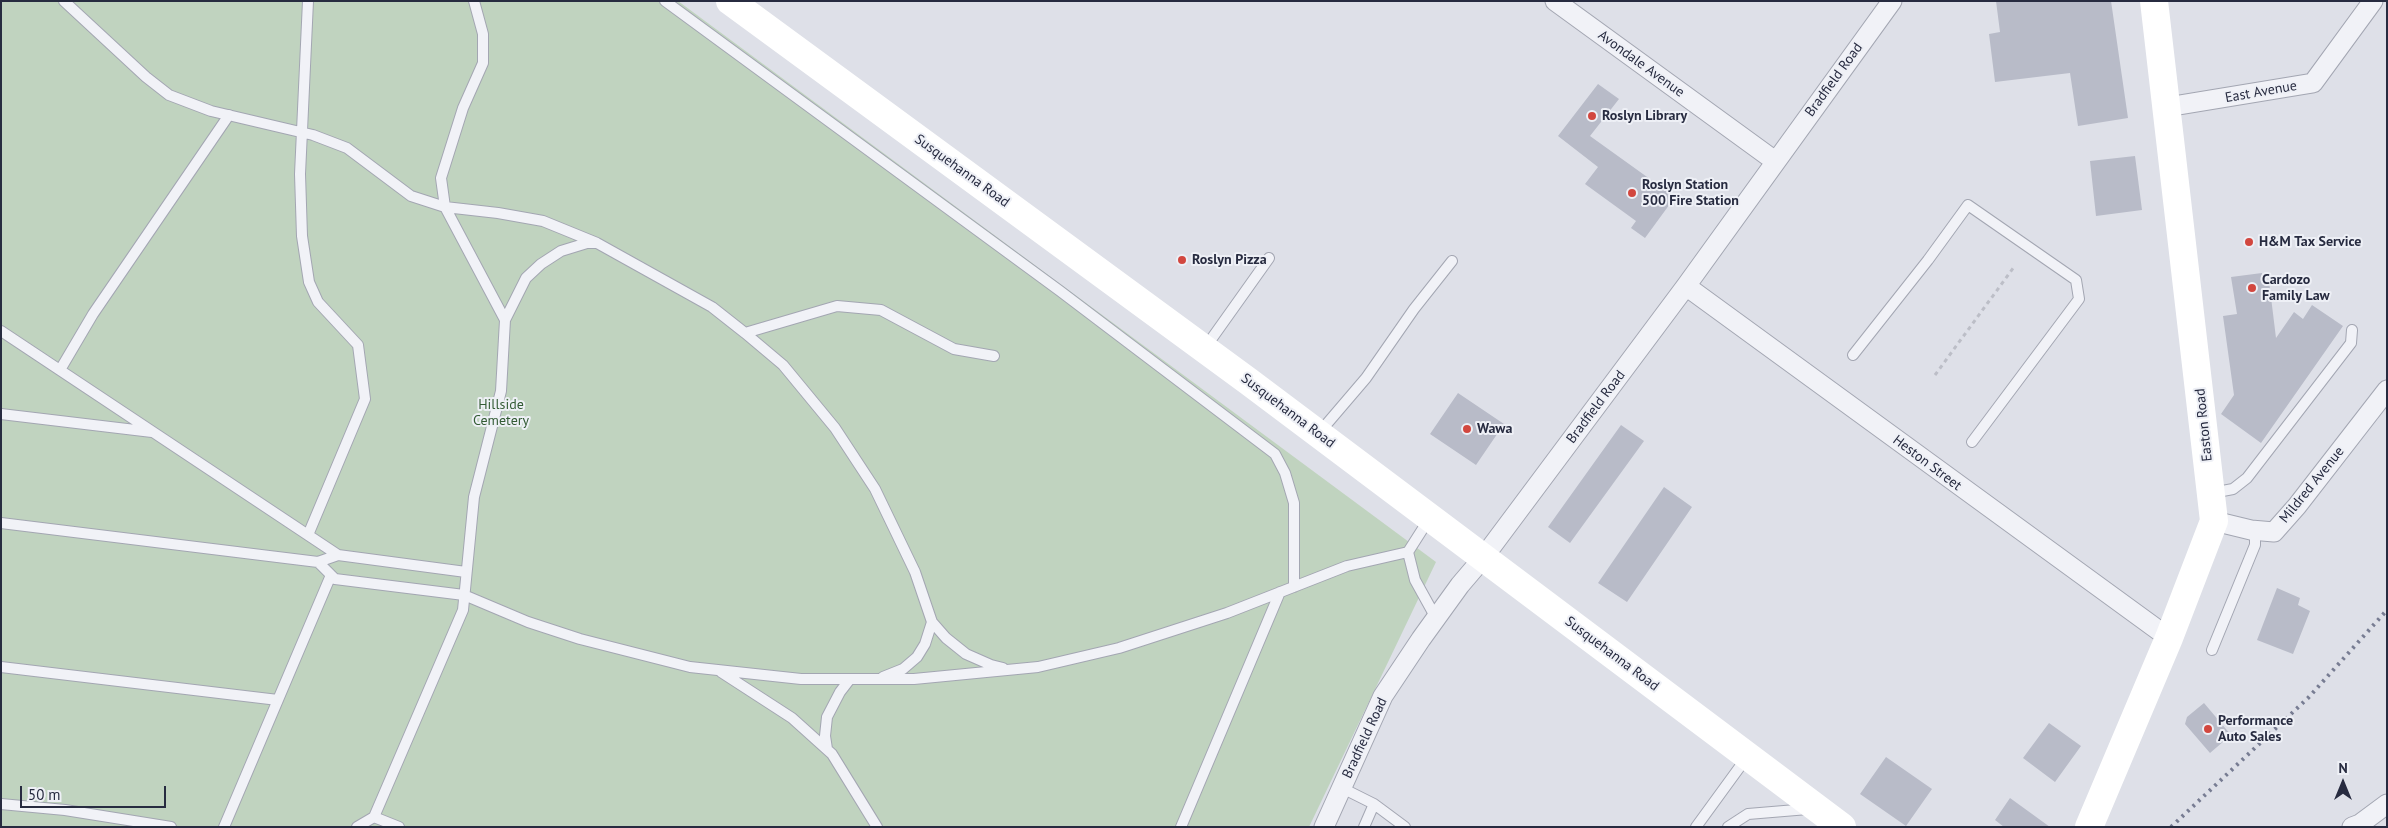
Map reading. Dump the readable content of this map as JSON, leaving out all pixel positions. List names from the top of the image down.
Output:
{
  "streets": {
    "main road": ["Susquehanna Road", "Easton Road"],
    "street": [
      "Avondale Avenue",
      "Bradfield Road",
      "East Avenue",
      "Heston Street",
      "Mildred Avenue"
    ]
  },
  "crossings": [
    ["Avondale Avenue", "Bradfield Road"],
    ["Bradfield Road", "Susquehanna Road"],
    ["Bradfield Road", "Heston Street"],
    ["East Avenue", "Easton Road"],
    ["Easton Road", "Heston Street"],
    ["Easton Road", "Mildred Avenue"]
  ],
  "parks": ["Hillside Cemetery"],
  "places": [
    "Roslyn Library",
    "Roslyn Station 500 Fire Station",
    "H&M Tax Service",
    "Roslyn Pizza",
    "Cardozo Family Law",
    "Wawa",
    "Performance Auto Sales"
  ],
  "scale_bar": "50 m",
  "north": "top"
}
